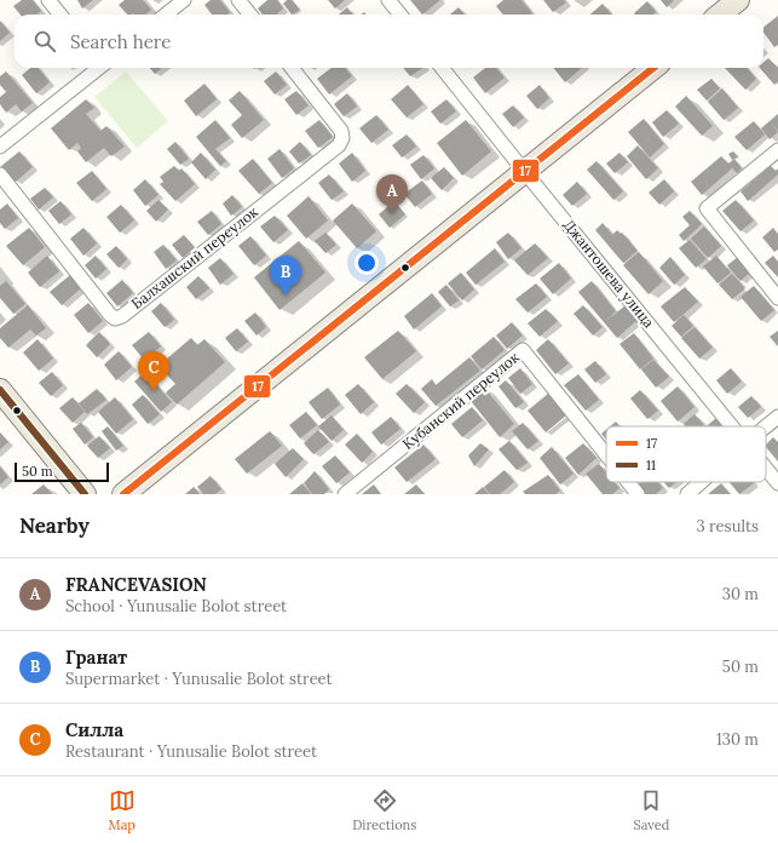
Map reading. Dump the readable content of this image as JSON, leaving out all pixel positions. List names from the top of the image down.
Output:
{
  "streets": {
    "street": ["Балхашский переулок", "Джантошева улица", "Кубанский переулок"]
  },
  "lines": ["transit line 17", "transit line 11"],
  "legend": ["17", "11"],
  "scale_bar": "50 m",
  "page": {
    "search": "Search here",
    "pins": ["A", "B", "C"],
    "scale": "50 m",
    "heading": ["Nearby", "3 results"],
    "list": [
      {
        "mark": "A",
        "name": "FRANCEVASION",
        "note": "School · Yunusalie Bolot street",
        "value": "30 m"
      },
      {
        "mark": "B",
        "name": "Гранат",
        "note": "Supermarket · Yunusalie Bolot street",
        "value": "50 m"
      },
      {
        "mark": "C",
        "name": "Силла",
        "note": "Restaurant · Yunusalie Bolot street",
        "value": "130 m"
      }
    ],
    "nav": ["Map", "Directions", "Saved"]
  }
}
